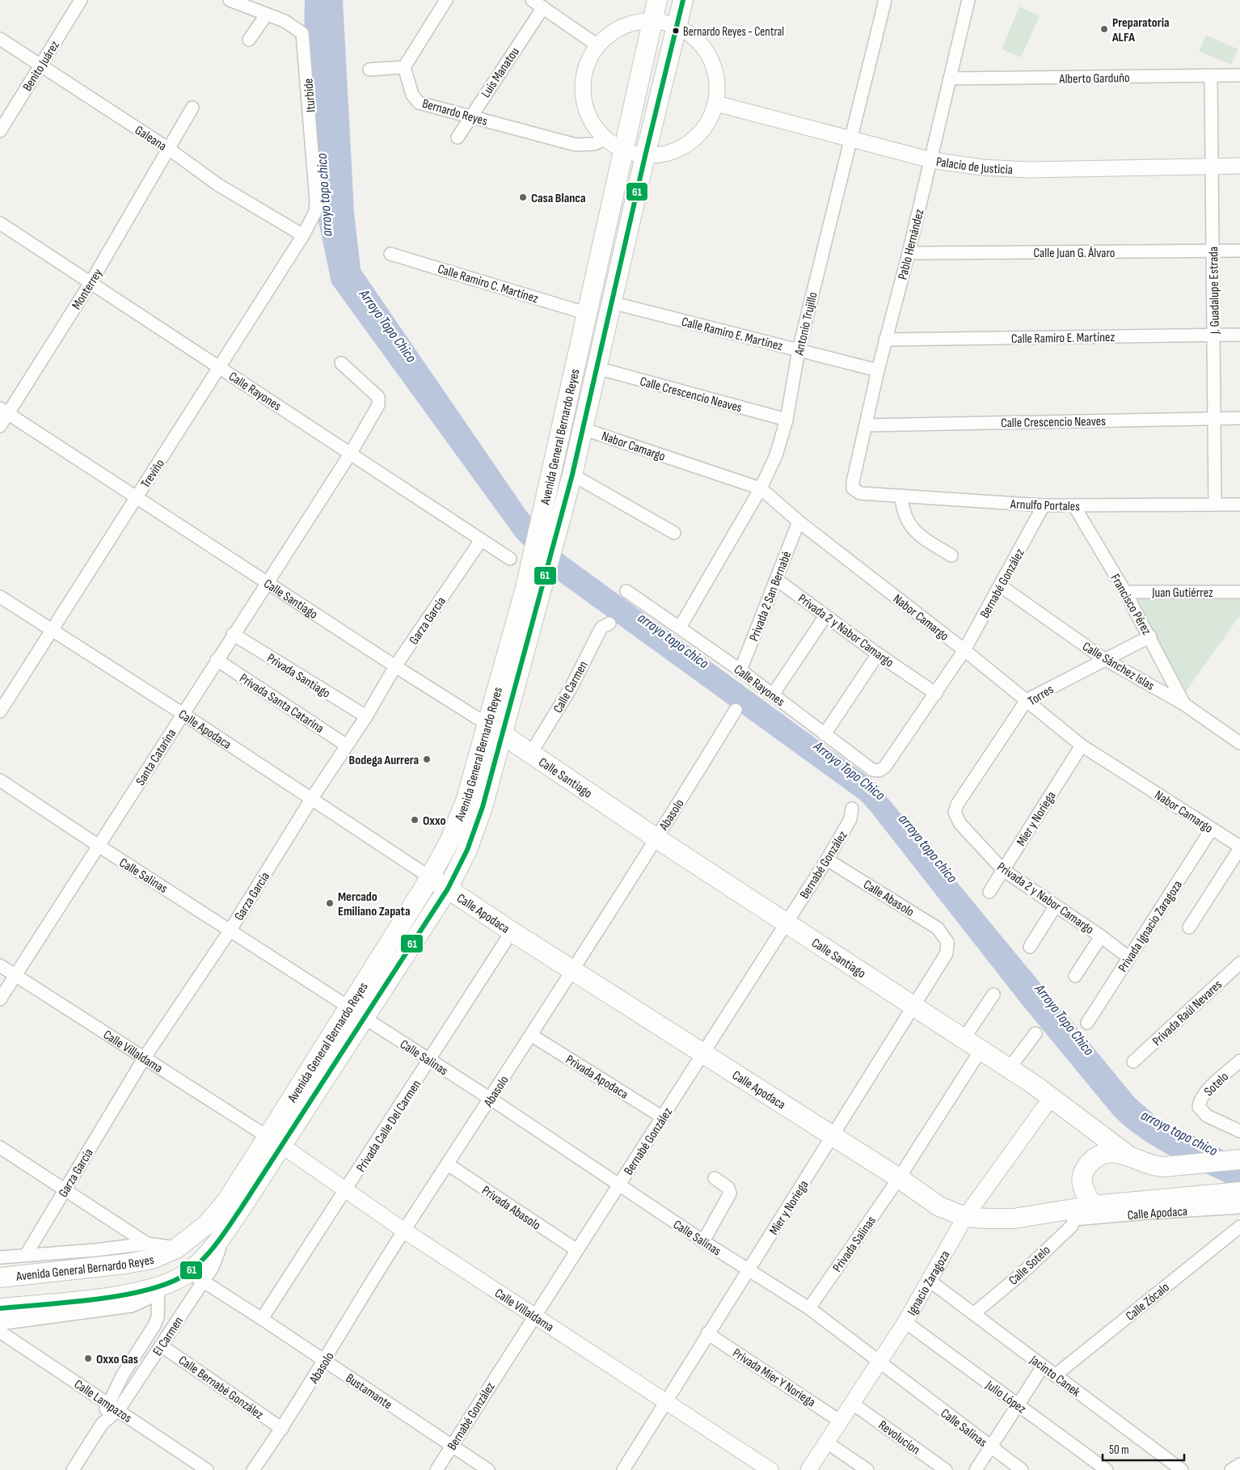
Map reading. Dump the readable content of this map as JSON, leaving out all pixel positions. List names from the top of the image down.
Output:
{
  "streets": {
    "main road": ["Avenida General Bernardo Reyes", "Calle Santiago", "Calle Apodaca"],
    "street": [
      "Benito Juárez",
      "Luis Manatou",
      "Alberto Garduño",
      "Iturbide",
      "Bernardo Reyes",
      "Galeana",
      "Palacio de Justicia",
      "Pablo Hernández",
      "Calle Juan G. Álvaro",
      "Calle Ramiro C. Martínez",
      "Monterrey",
      "J. Guadalupe Estrada",
      "Antonio Trujillo",
      "Calle Ramiro E. Martínez",
      "Calle Rayones",
      "Calle Crescencio Neaves",
      "Nabor Camargo",
      "Treviño",
      "Arnulfo Portales",
      "Bernabé González",
      "Juan Gutiérrez",
      "Privada 2 San Bernabé",
      "Francisco Pérez",
      "Garza García",
      "Privada 2 y Nabor Camargo",
      "Calle Sánchez Islas",
      "Privada Santiago",
      "Calle Carmen",
      "Torres",
      "Privada Santa Catarina",
      "Santa Catarina",
      "Abasolo",
      "Mier y Noriega",
      "Calle Salinas",
      "Calle Abasolo",
      "Privada Ignacio Zaragoza",
      "Privada Raúl Nevares",
      "Calle Villaldama",
      "Privada Apodaca",
      "Sotelo",
      "Privada Calle Del Carmen",
      "Privada Abasolo",
      "Privada Salinas",
      "Calle Sotelo",
      "Ignacio Zaragoza",
      "Calle Zócalo",
      "El Carmen",
      "Jacinto Canek",
      "Privada Mier Y Noriega",
      "Calle Bernabé González",
      "Bustamante",
      "Julio López",
      "Calle Lampazos",
      "Revolucion"
    ]
  },
  "crossings": [
    ["Benito Juárez", "Galeana"],
    ["Luis Manatou", "Bernardo Reyes"],
    ["Alberto Garduño", "Pablo Hernández"],
    ["Alberto Garduño", "J. Guadalupe Estrada"],
    ["Iturbide", "Galeana"],
    ["Iturbide", "Treviño"],
    ["Galeana", "Monterrey"],
    ["Galeana", "Treviño"],
    ["Palacio de Justicia", "Pablo Hernández"],
    ["Palacio de Justicia", "J. Guadalupe Estrada"],
    ["Palacio de Justicia", "Antonio Trujillo"],
    ["Pablo Hernández", "Calle Juan G. Álvaro"],
    ["Pablo Hernández", "Calle Ramiro E. Martínez"],
    ["Pablo Hernández", "Calle Crescencio Neaves"],
    ["Pablo Hernández", "Arnulfo Portales"],
    ["Calle Juan G. Álvaro", "J. Guadalupe Estrada"],
    ["Calle Ramiro C. Martínez", "Avenida General Bernardo Reyes"],
    ["Monterrey", "Calle Rayones"],
    ["Monterrey", "Calle Santiago"],
    ["J. Guadalupe Estrada", "Calle Ramiro E. Martínez"],
    ["J. Guadalupe Estrada", "Calle Crescencio Neaves"],
    ["J. Guadalupe Estrada", "Arnulfo Portales"],
    ["Antonio Trujillo", "Calle Ramiro E. Martínez"],
    ["Antonio Trujillo", "Calle Rayones"],
    ["Antonio Trujillo", "Calle Crescencio Neaves"],
    ["Antonio Trujillo", "Nabor Camargo"],
    ["Calle Ramiro E. Martínez", "Avenida General Bernardo Reyes"],
    ["Calle Rayones", "Treviño"],
    ["Calle Rayones", "Bernabé González"],
    ["Calle Rayones", "Privada 2 San Bernabé"],
    ["Calle Rayones", "Garza García"],
    ["Calle Rayones", "Santa Catarina"],
    ["Calle Crescencio Neaves", "Avenida General Bernardo Reyes"],
    ["Avenida General Bernardo Reyes", "Nabor Camargo"],
    ["Avenida General Bernardo Reyes", "Calle Santiago"],
    ["Avenida General Bernardo Reyes", "Calle Apodaca"],
    ["Avenida General Bernardo Reyes", "Calle Salinas"],
    ["Avenida General Bernardo Reyes", "Calle Villaldama"],
    ["Avenida General Bernardo Reyes", "El Carmen"],
    ["Avenida General Bernardo Reyes", "Bustamante"],
    ["Nabor Camargo", "Bernabé González"],
    ["Nabor Camargo", "Privada 2 San Bernabé"],
    ["Nabor Camargo", "Torres"],
    ["Nabor Camargo", "Mier y Noriega"],
    ["Nabor Camargo", "Privada Ignacio Zaragoza"],
    ["Treviño", "Calle Santiago"],
    ["Treviño", "Calle Apodaca"],
    ["Arnulfo Portales", "Bernabé González"],
    ["Arnulfo Portales", "Francisco Pérez"],
    ["Bernabé González", "Calle Santiago"],
    ["Bernabé González", "Privada 2 y Nabor Camargo"],
    ["Bernabé González", "Calle Sánchez Islas"],
    ["Bernabé González", "Calle Apodaca"],
    ["Bernabé González", "Calle Salinas"],
    ["Bernabé González", "Calle Abasolo"],
    ["Bernabé González", "Calle Villaldama"],
    ["Bernabé González", "Privada Apodaca"],
    ["Bernabé González", "Privada Abasolo"],
    ["Bernabé González", "Bustamante"],
    ["Juan Gutiérrez", "Francisco Pérez"],
    ["Privada 2 San Bernabé", "Privada 2 y Nabor Camargo"],
    ["Calle Santiago", "Garza García"],
    ["Calle Santiago", "Calle Carmen"],
    ["Calle Santiago", "Santa Catarina"],
    ["Calle Santiago", "Abasolo"],
    ["Calle Santiago", "Mier y Noriega"],
    ["Calle Santiago", "Ignacio Zaragoza"],
    ["Francisco Pérez", "Calle Sánchez Islas"],
    ["Francisco Pérez", "Torres"],
    ["Garza García", "Privada Santiago"],
    ["Garza García", "Privada Santa Catarina"],
    ["Garza García", "Calle Apodaca"],
    ["Garza García", "Calle Salinas"],
    ["Garza García", "Calle Villaldama"],
    ["Privada 2 y Nabor Camargo", "Torres"],
    ["Privada 2 y Nabor Camargo", "Mier y Noriega"],
    ["Privada 2 y Nabor Camargo", "Privada Ignacio Zaragoza"],
    ["Calle Sánchez Islas", "Torres"],
    ["Privada Santiago", "Santa Catarina"],
    ["Privada Santa Catarina", "Santa Catarina"],
    ["Calle Apodaca", "Santa Catarina"],
    ["Calle Apodaca", "Abasolo"],
    ["Calle Apodaca", "Mier y Noriega"],
    ["Calle Apodaca", "Privada Calle Del Carmen"],
    ["Calle Apodaca", "Privada Salinas"],
    ["Calle Apodaca", "Calle Sotelo"],
    ["Calle Apodaca", "Ignacio Zaragoza"],
    ["Santa Catarina", "Calle Salinas"],
    ["Santa Catarina", "Calle Villaldama"],
    ["Abasolo", "Calle Salinas"],
    ["Abasolo", "Calle Villaldama"],
    ["Abasolo", "Privada Apodaca"],
    ["Abasolo", "Privada Abasolo"],
    ["Abasolo", "Calle Bernabé González"],
    ["Abasolo", "Bustamante"],
    ["Mier y Noriega", "Calle Salinas"],
    ["Mier y Noriega", "Calle Abasolo"],
    ["Mier y Noriega", "Calle Villaldama"],
    ["Mier y Noriega", "Privada Mier Y Noriega"],
    ["Calle Salinas", "Privada Calle Del Carmen"],
    ["Calle Salinas", "Privada Salinas"],
    ["Calle Salinas", "Ignacio Zaragoza"],
    ["Calle Villaldama", "Privada Calle Del Carmen"],
    ["Privada Calle Del Carmen", "Bustamante"],
    ["Calle Sotelo", "Jacinto Canek"],
    ["Ignacio Zaragoza", "Jacinto Canek"],
    ["Ignacio Zaragoza", "Privada Mier Y Noriega"],
    ["Ignacio Zaragoza", "Julio López"],
    ["Ignacio Zaragoza", "Revolucion"],
    ["Calle Zócalo", "Jacinto Canek"],
    ["El Carmen", "Calle Bernabé González"],
    ["El Carmen", "Bustamante"],
    ["El Carmen", "Calle Lampazos"]
  ],
  "water": ["arroyo topo chico", "Arroyo Topo Chico"],
  "places": [
    "Preparatoria ALFA",
    "Bernardo Reyes - Central",
    "Casa Blanca",
    "Bodega Aurrera",
    "Oxxo",
    "Mercado Emiliano Zapata",
    "Oxxo Gas"
  ],
  "lines": ["transit line 61"],
  "scale_bar": "50 m"
}
